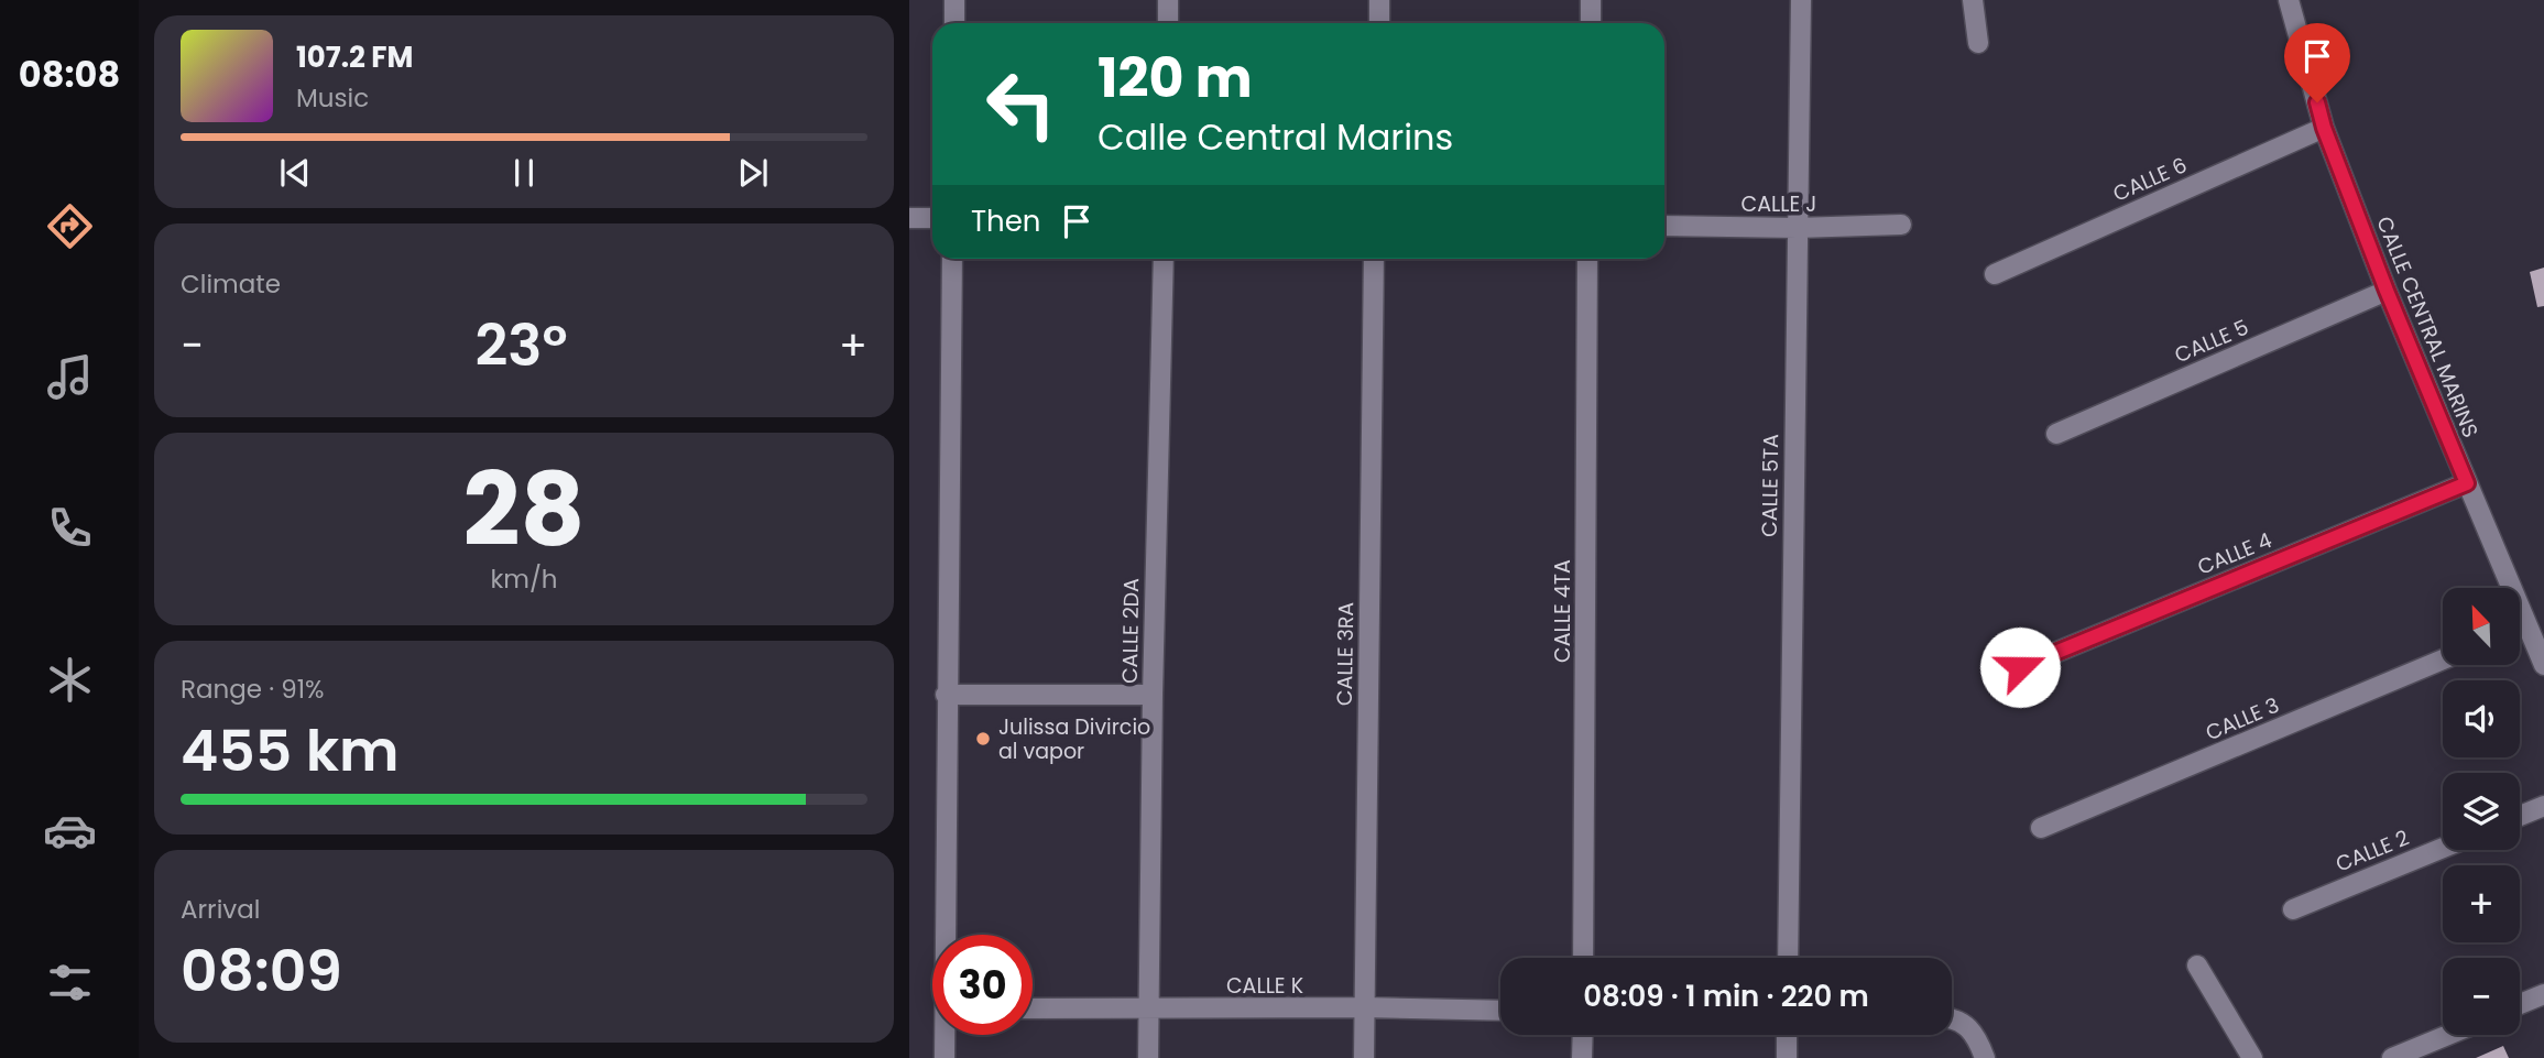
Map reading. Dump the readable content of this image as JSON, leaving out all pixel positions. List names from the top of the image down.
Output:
{
  "streets": {
    "street": [
      "CALLE 6",
      "CALLE J",
      "CALLE CENTRAL MARINS",
      "CALLE 5",
      "CALLE 5TA",
      "CALLE 4",
      "CALLE 4TA",
      "CALLE 2DA",
      "CALLE 3RA",
      "CALLE 3",
      "CALLE 2",
      "CALLE K"
    ]
  },
  "crossings": [
    ["CALLE 6", "CALLE CENTRAL MARINS"],
    ["CALLE J", "CALLE 5TA"],
    ["CALLE CENTRAL MARINS", "CALLE 5"],
    ["CALLE CENTRAL MARINS", "CALLE 4"],
    ["CALLE 2DA", "CALLE K"],
    ["CALLE 3RA", "CALLE K"]
  ],
  "places": ["Julissa Divircio al vapor"],
  "north": "top left",
  "page": {
    "tabs": "08:08",
    "turn": ["120 m", "Calle Central Marins"],
    "song": ["107.2 FM", "Music"],
    "then": "Then",
    "tile": [
      "Climate",
      ["28", "km/h"],
      ["Range · 91%", "455 km"],
      ["Arrival", "08:09"]
    ],
    "heat": ["−", "23°", "+"],
    "map_buttons": ["+", "−"],
    "limit": "30",
    "trip": "08:09 · 1 min · 220 m"
  }
}
